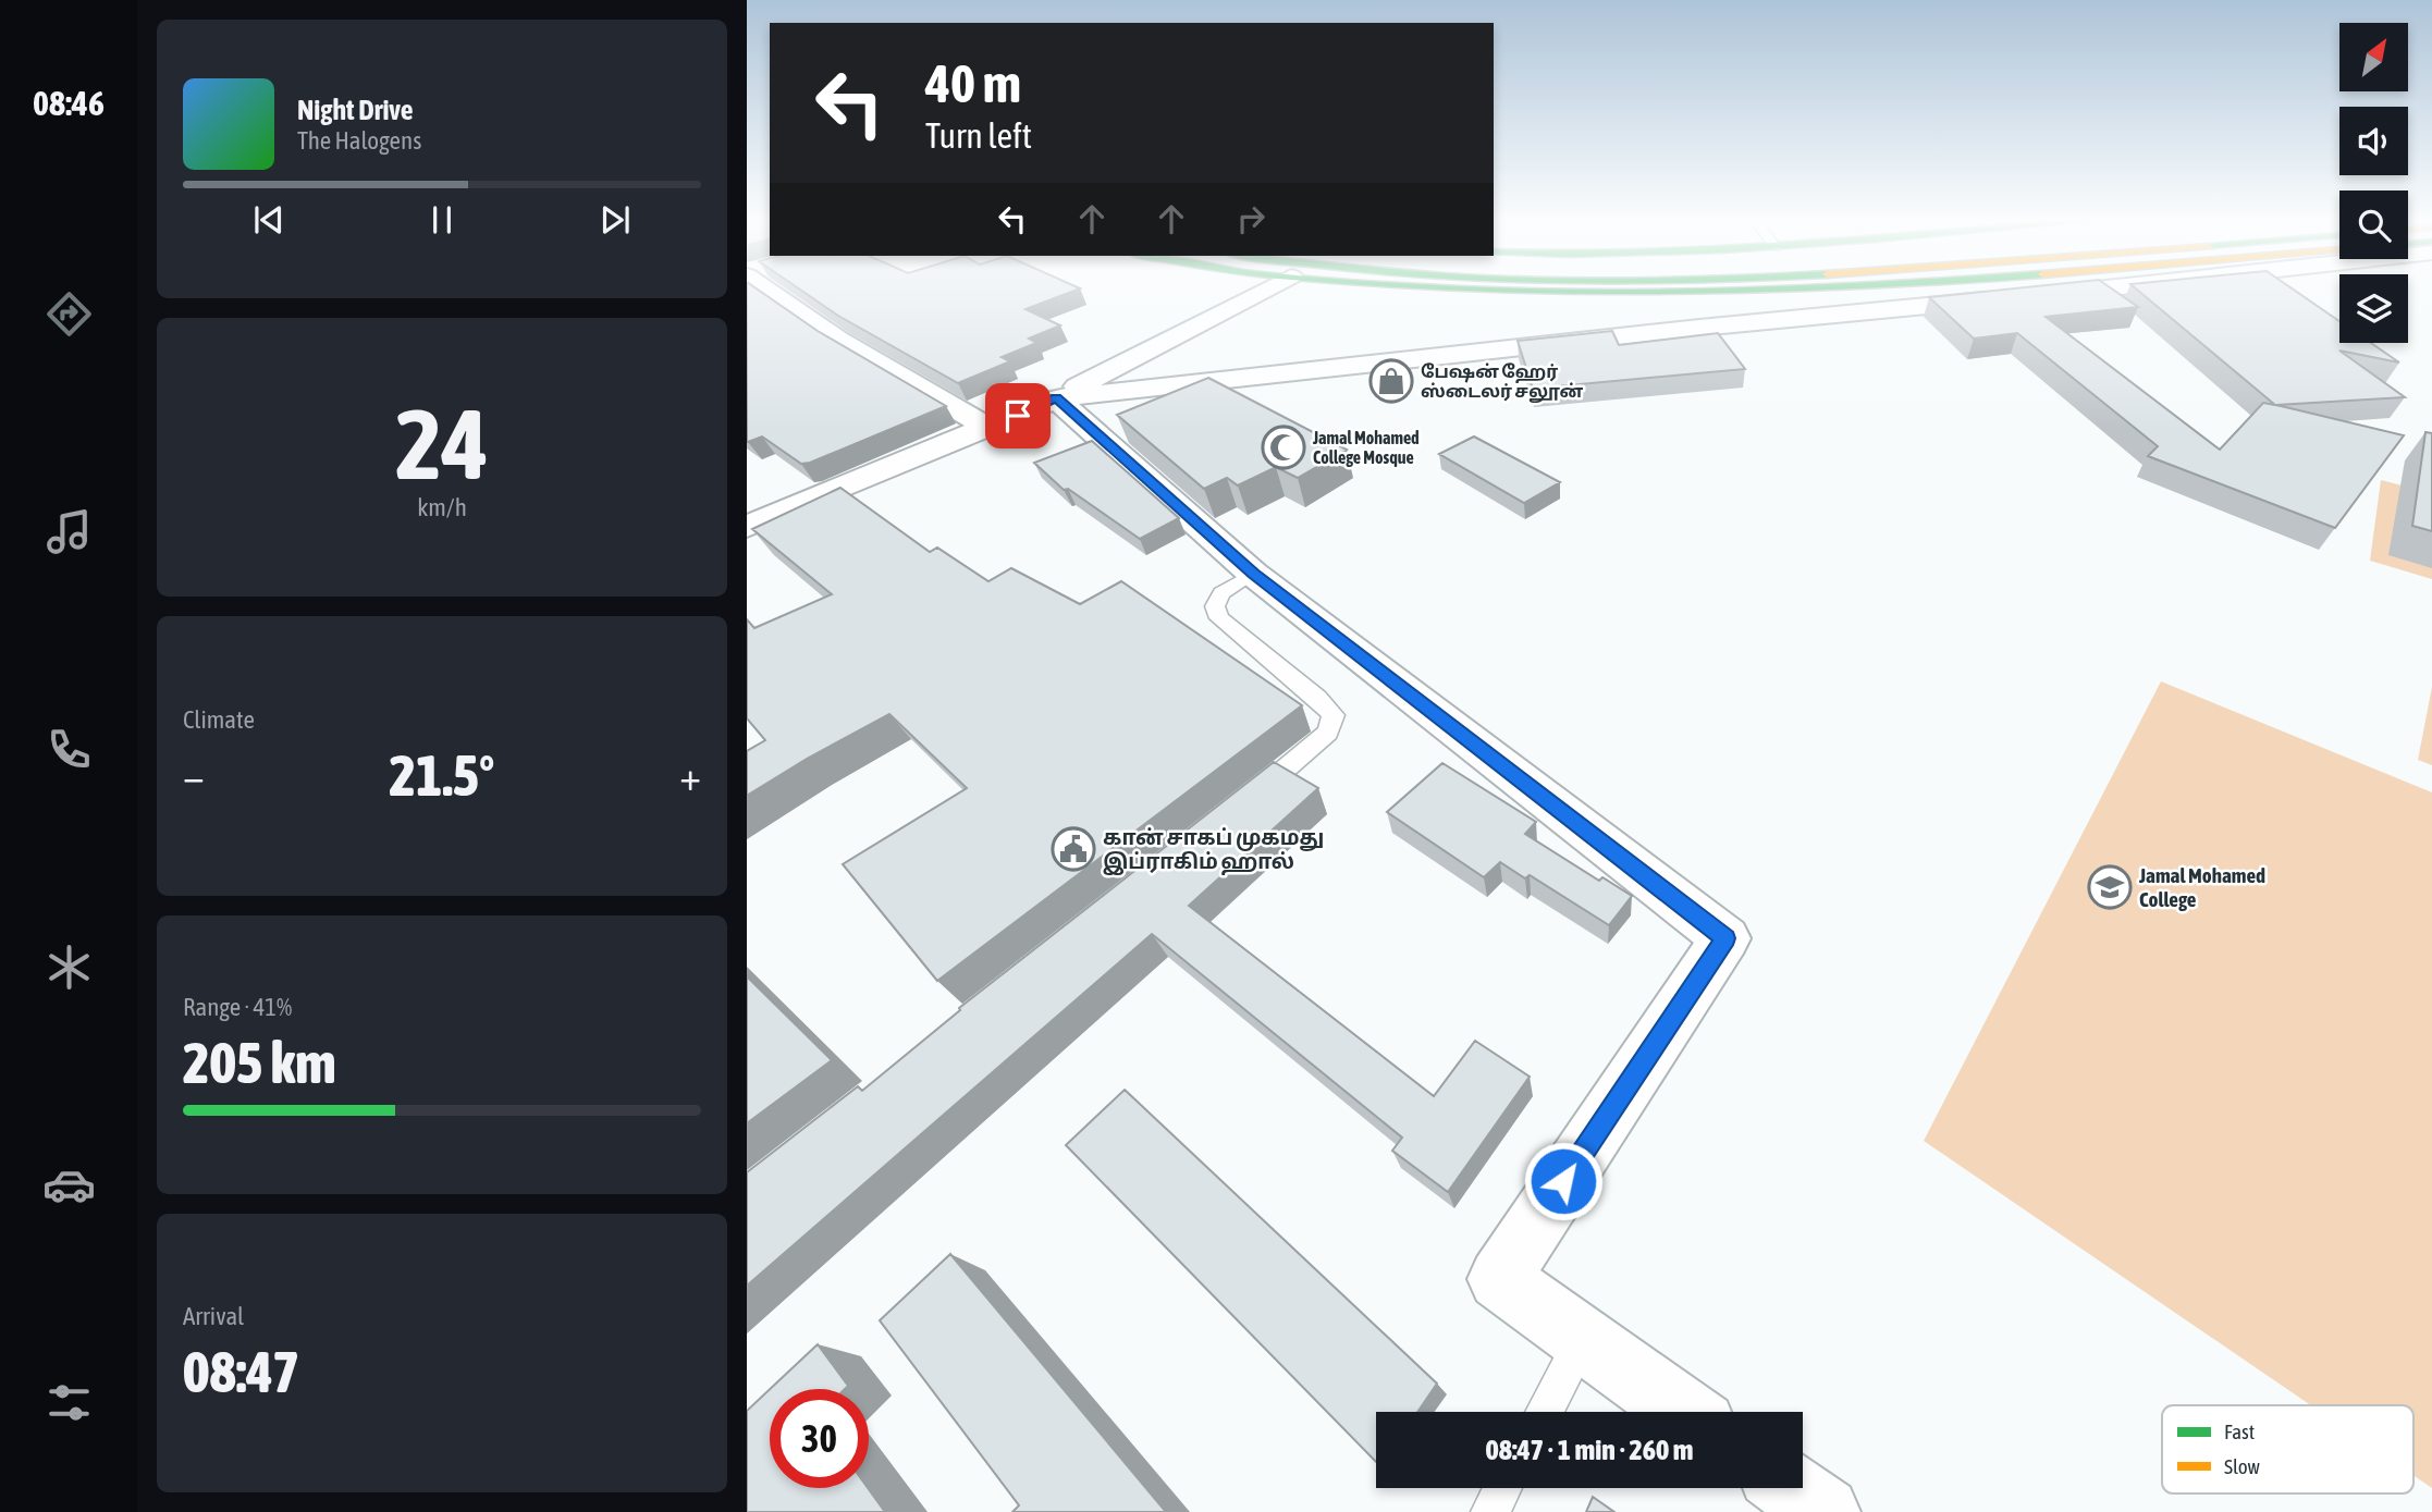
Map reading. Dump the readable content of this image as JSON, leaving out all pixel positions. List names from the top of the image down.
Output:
{
  "places": {
    "shop": ["பேஷன் ஹேர் ஸ்டைலர் சலூன்"],
    "mosque": ["Jamal Mohamed College Mosque"],
    "public building": ["கான் சாகப் முகமது இப்ராகிம் ஹால்"],
    "school or university": ["Jamal Mohamed College"]
  },
  "legend": ["Fast", "Slow"],
  "north": "top right",
  "page": {
    "tabs": "08:46",
    "turn": ["40 m", "Turn left"],
    "song": ["Night Drive", "The Halogens"],
    "tile": [
      ["24", "km/h"],
      "Climate",
      ["Range · 41%", "205 km"],
      ["Arrival", "08:47"]
    ],
    "heat": ["−", "21.5°", "+"],
    "limit": "30",
    "trip": "08:47 · 1 min · 260 m"
  }
}
